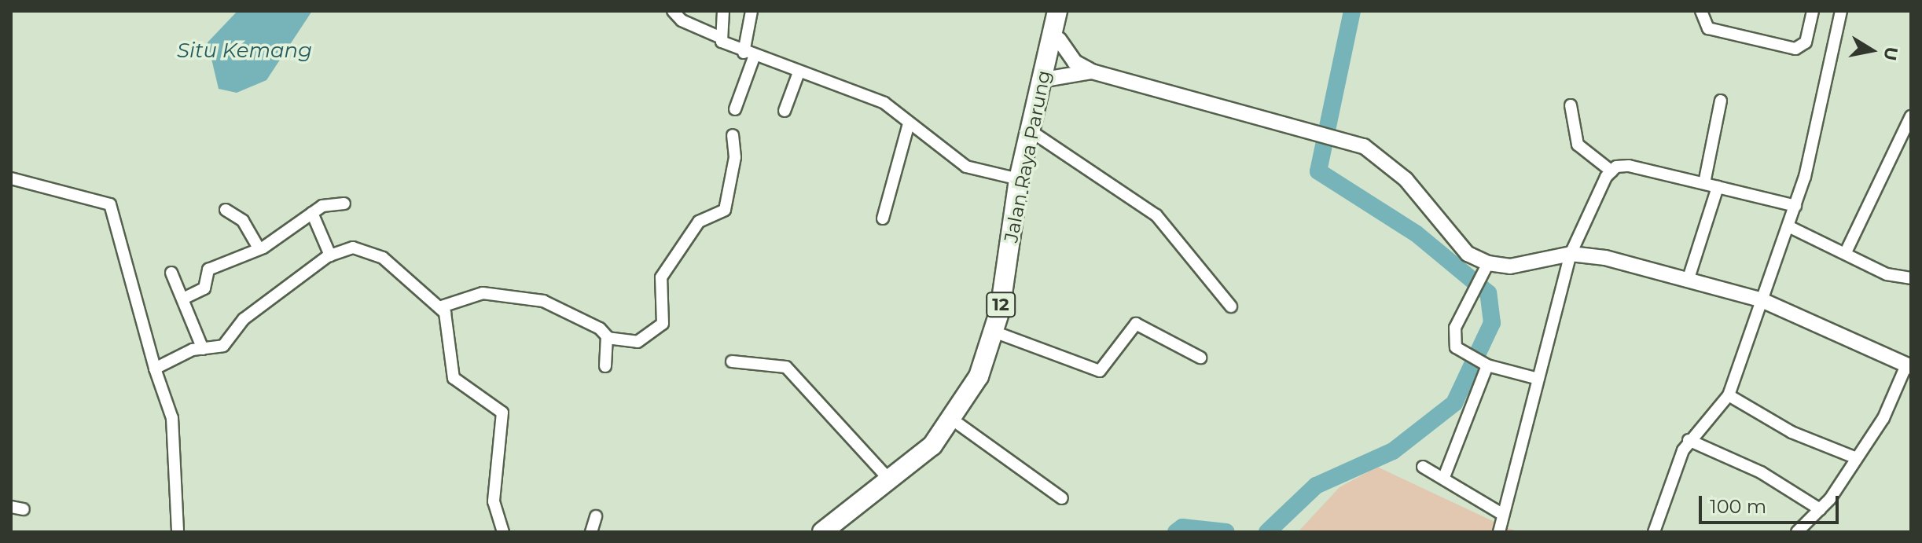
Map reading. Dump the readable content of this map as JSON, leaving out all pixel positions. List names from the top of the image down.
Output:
{
  "streets": {
    "highway": ["Jalan Raya Parung", "12"]
  },
  "water": ["Situ Kemang"],
  "scale_bar": "100 m",
  "north": "right"
}
